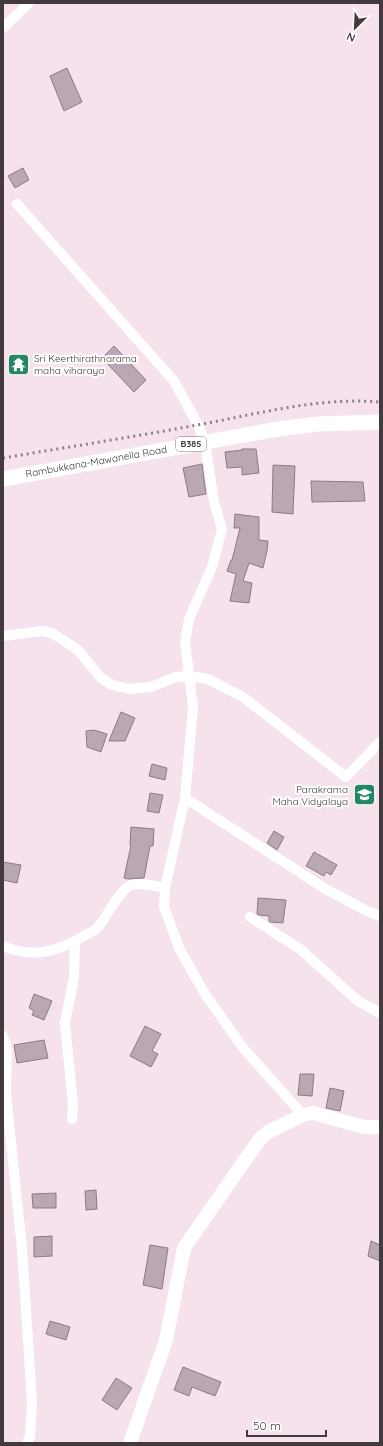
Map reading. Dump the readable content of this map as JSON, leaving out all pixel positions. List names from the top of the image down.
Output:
{
  "streets": {
    "main road": ["B385", "Rambukkana-Mawanella Road"]
  },
  "places": {
    "temple": ["Sri Keerthirathnarama maha viharaya"],
    "school or university": ["Parakrama Maha Vidyalaya"]
  },
  "scale_bar": "50 m",
  "north": "bottom left"
}
